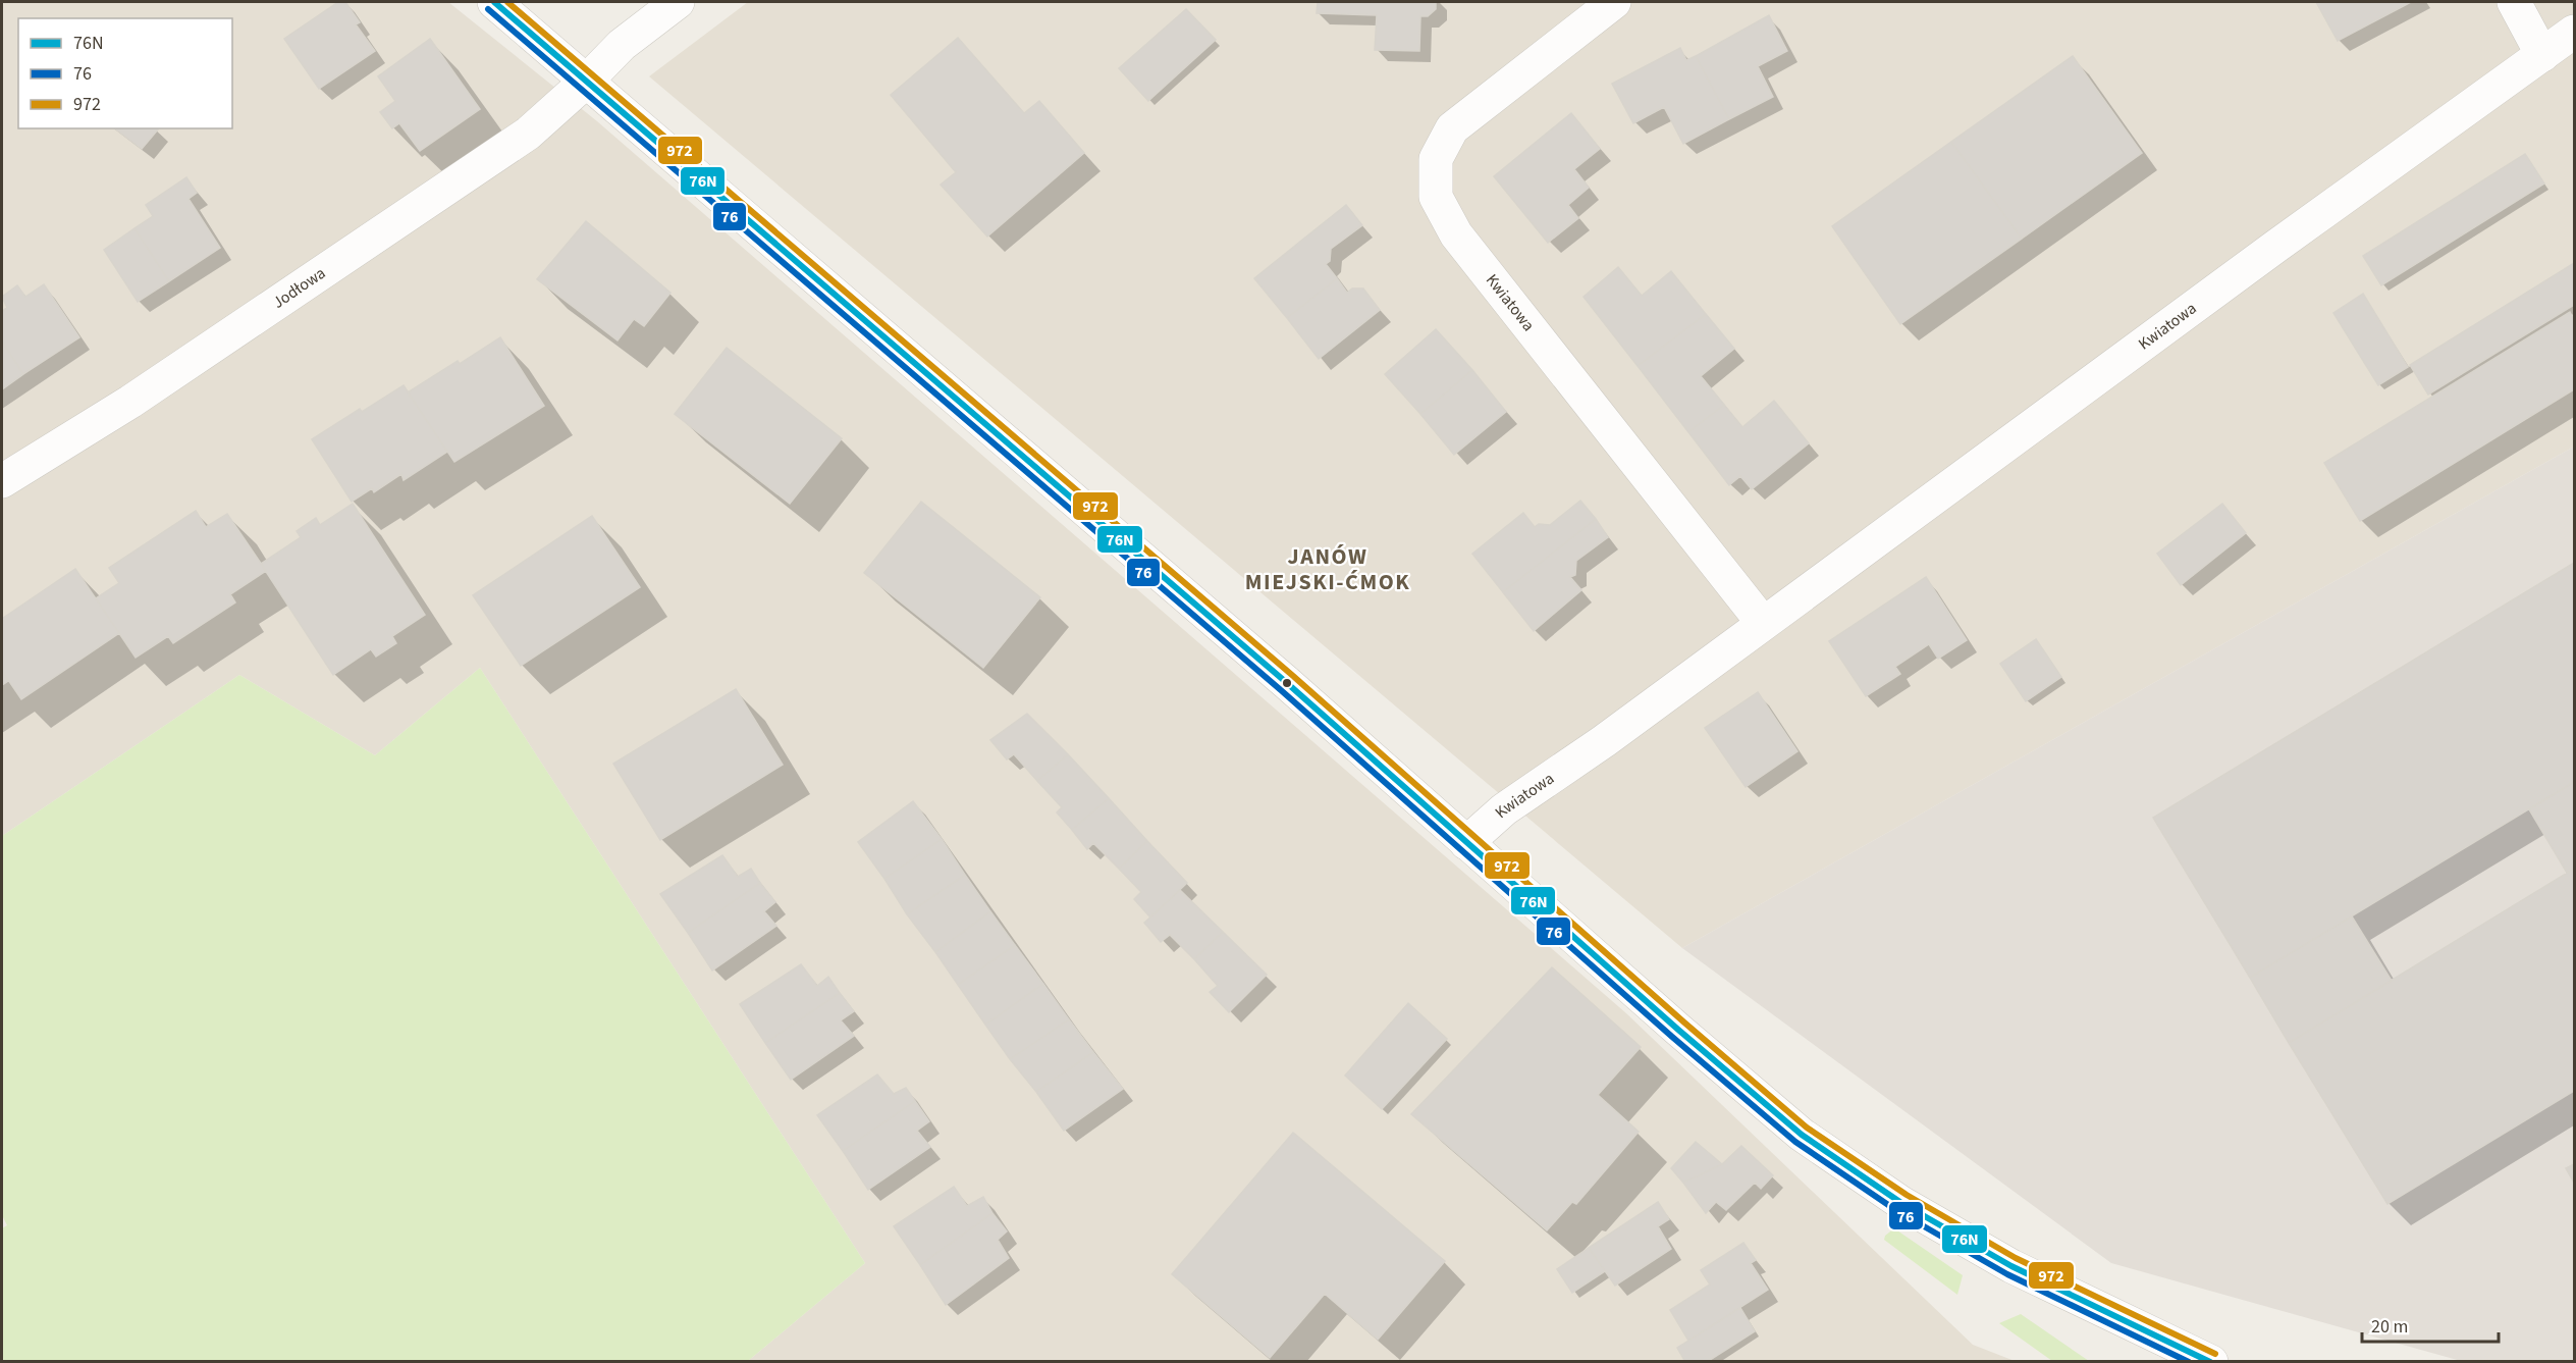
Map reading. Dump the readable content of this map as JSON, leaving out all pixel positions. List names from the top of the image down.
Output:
{
  "streets": {
    "street": ["Jodłowa", "Kwiatowa"]
  },
  "districts": ["JANÓW MIEJSKI-ĆMOK"],
  "lines": ["transit line 76N", "transit line 972", "transit line 76"],
  "legend": ["76N", "76", "972"],
  "scale_bar": "20 m"
}
